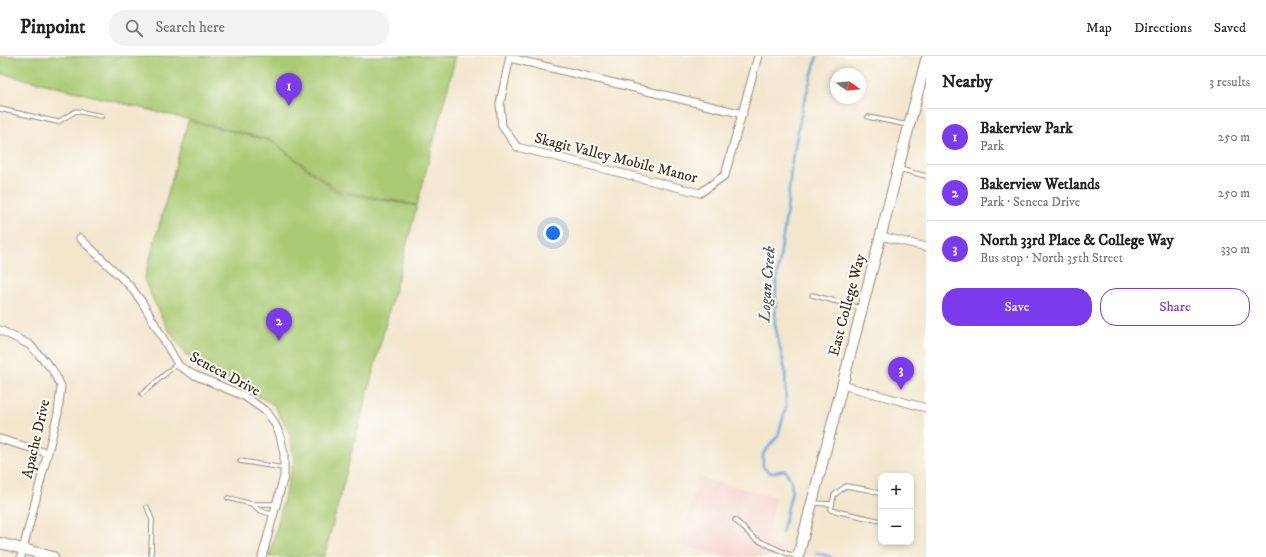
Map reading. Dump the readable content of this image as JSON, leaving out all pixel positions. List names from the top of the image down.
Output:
{
  "streets": {
    "main road": ["East College Way"],
    "street": ["Skagit Valley Mobile Manor", "Seneca Drive", "Apache Drive"]
  },
  "water": ["Logan Creek"],
  "north": "right",
  "page": {
    "header": "Pinpoint",
    "search": "Search here",
    "nav": ["Map", "Directions", "Saved"],
    "heading": ["Nearby", "3 results"],
    "pins": ["1", "2", "3"],
    "list": [
      {
        "mark": "1",
        "name": "Bakerview Park",
        "note": "Park",
        "value": "250 m"
      },
      {
        "mark": "2",
        "name": "Bakerview Wetlands",
        "note": "Park · Seneca Drive",
        "value": "250 m"
      },
      {
        "mark": "3",
        "name": "North 33rd Place & College Way",
        "note": "Bus stop · North 35th Street",
        "value": "330 m"
      }
    ],
    "buttons": ["Save", "Share"],
    "map_buttons": ["+", "−"]
  }
}
